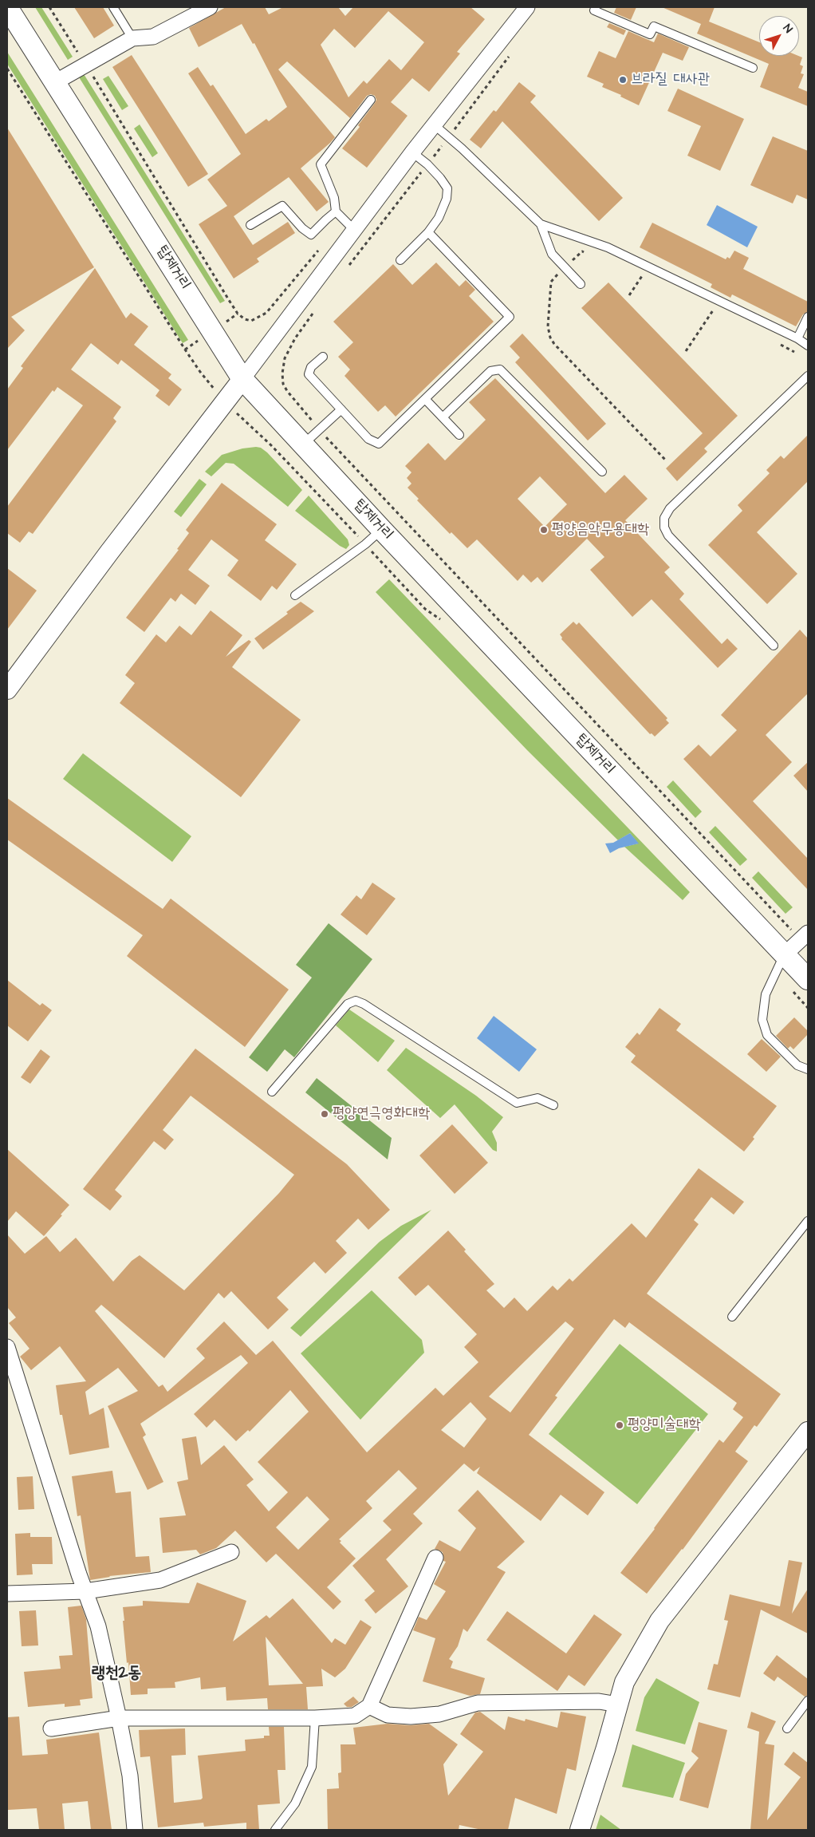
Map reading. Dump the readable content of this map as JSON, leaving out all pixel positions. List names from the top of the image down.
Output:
{
  "streets": {
    "main road": ["탑제거리"]
  },
  "districts": ["랭천2동"],
  "places": [
    "브라질 대사관",
    "평양음악무용대학",
    "평양연극영화대학",
    "평양미술대학"
  ],
  "north": "top right"
}
